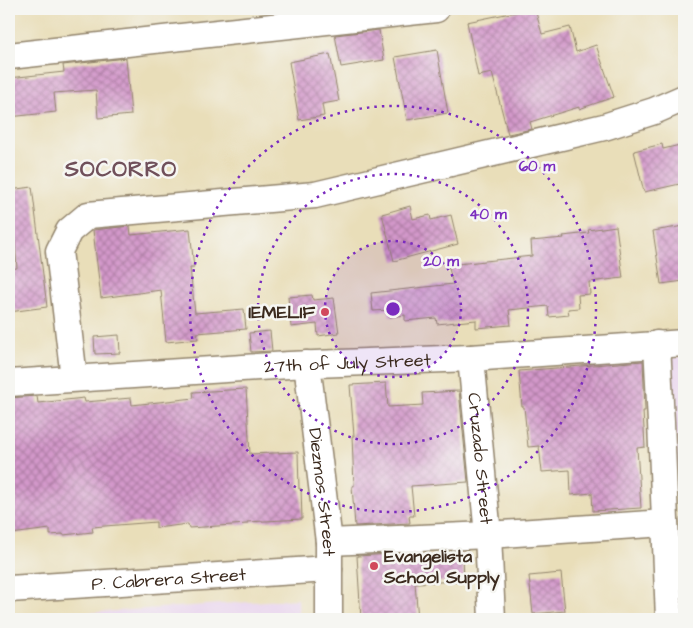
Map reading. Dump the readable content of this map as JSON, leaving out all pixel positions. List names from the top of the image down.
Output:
{
  "streets": {
    "street": [
      "27th of July Street",
      "Cruzado Street",
      "Diezmos Street",
      "P. Cabrera Street"
    ]
  },
  "crossings": [
    ["27th of July Street", "Cruzado Street"],
    ["27th of July Street", "Diezmos Street"],
    ["Diezmos Street", "P. Cabrera Street"]
  ],
  "districts": ["SOCORRO"],
  "places": ["IEMELIF", "Evangelista School Supply"],
  "rings": ["60 m", "40 m", "20 m"]
}
